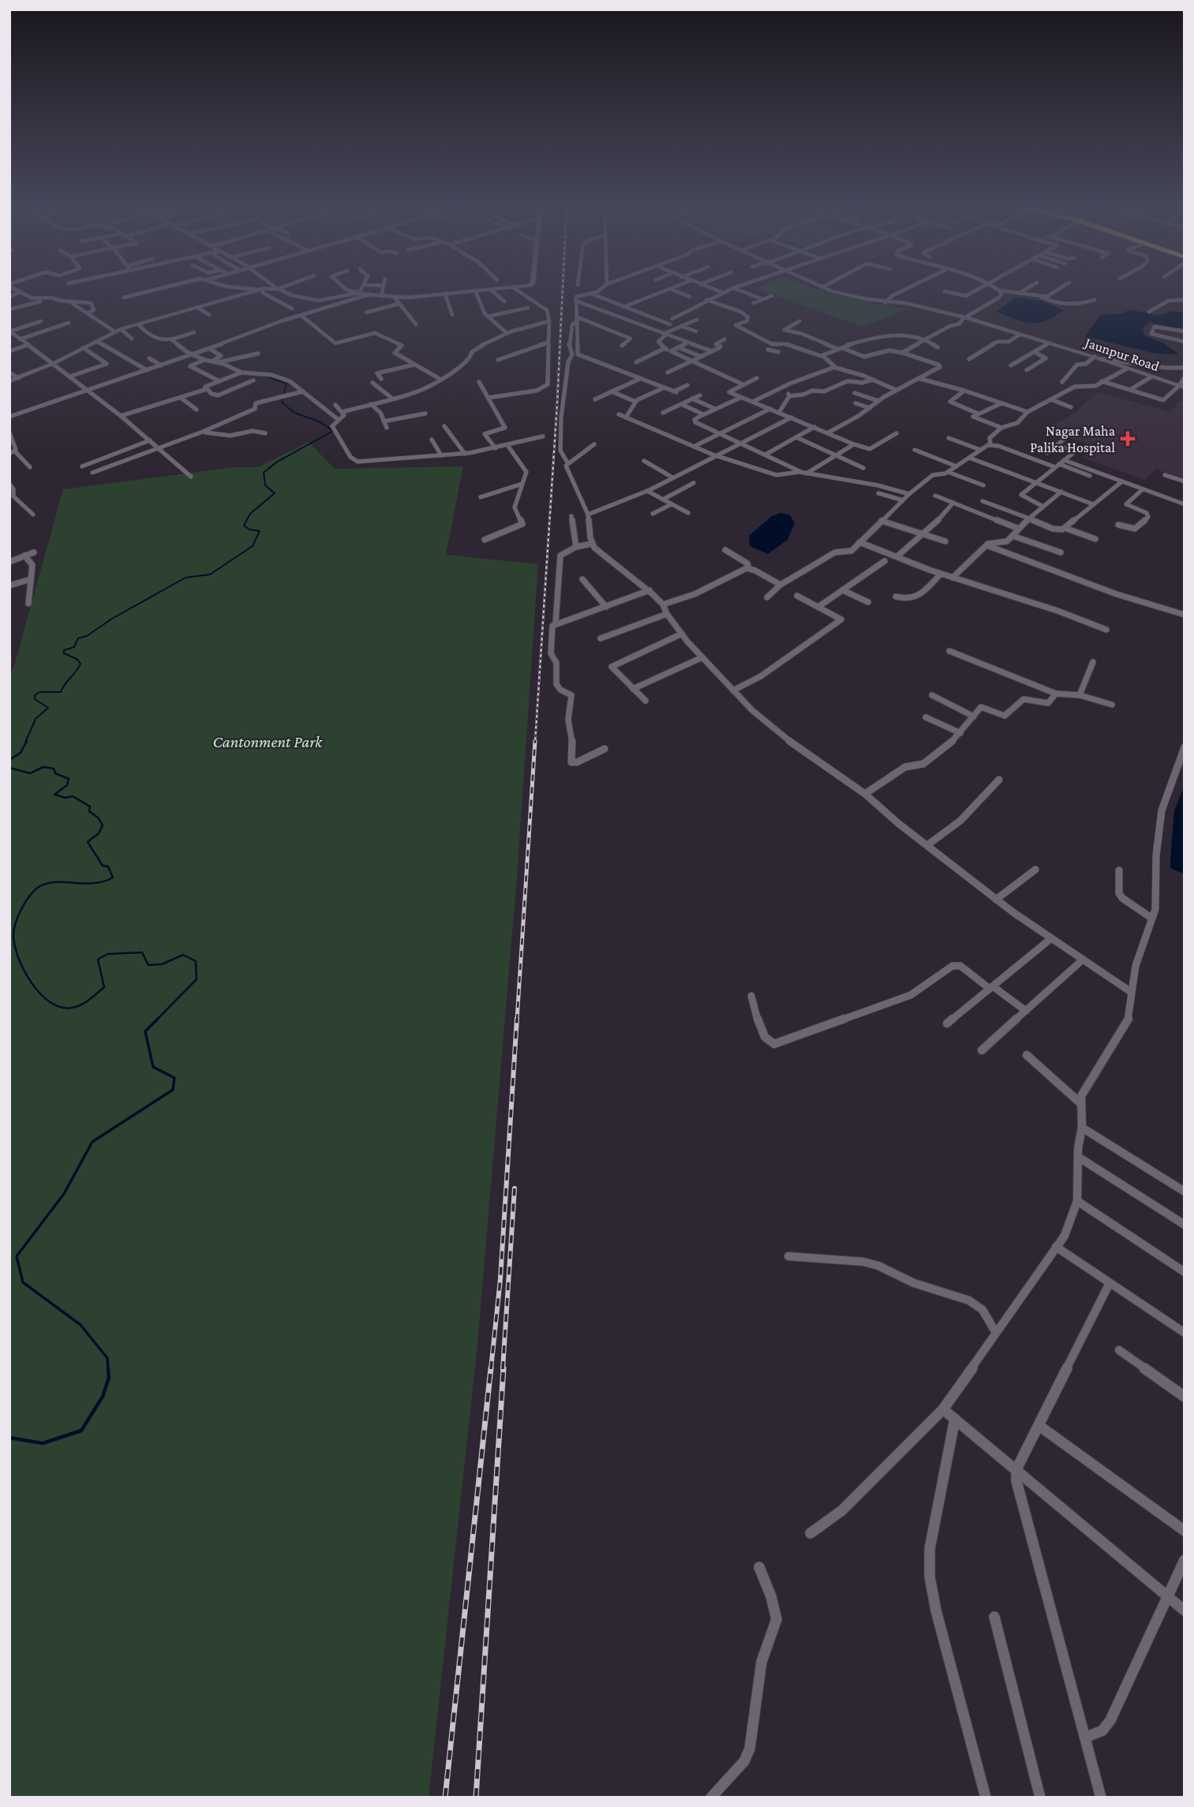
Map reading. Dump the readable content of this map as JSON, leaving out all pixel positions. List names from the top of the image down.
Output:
{
  "streets": {
    "street": ["Jaunpur Road"]
  },
  "parks": ["Cantonment Park"],
  "places": {
    "health": ["Nagar Maha Palika Hospital"]
  }
}
